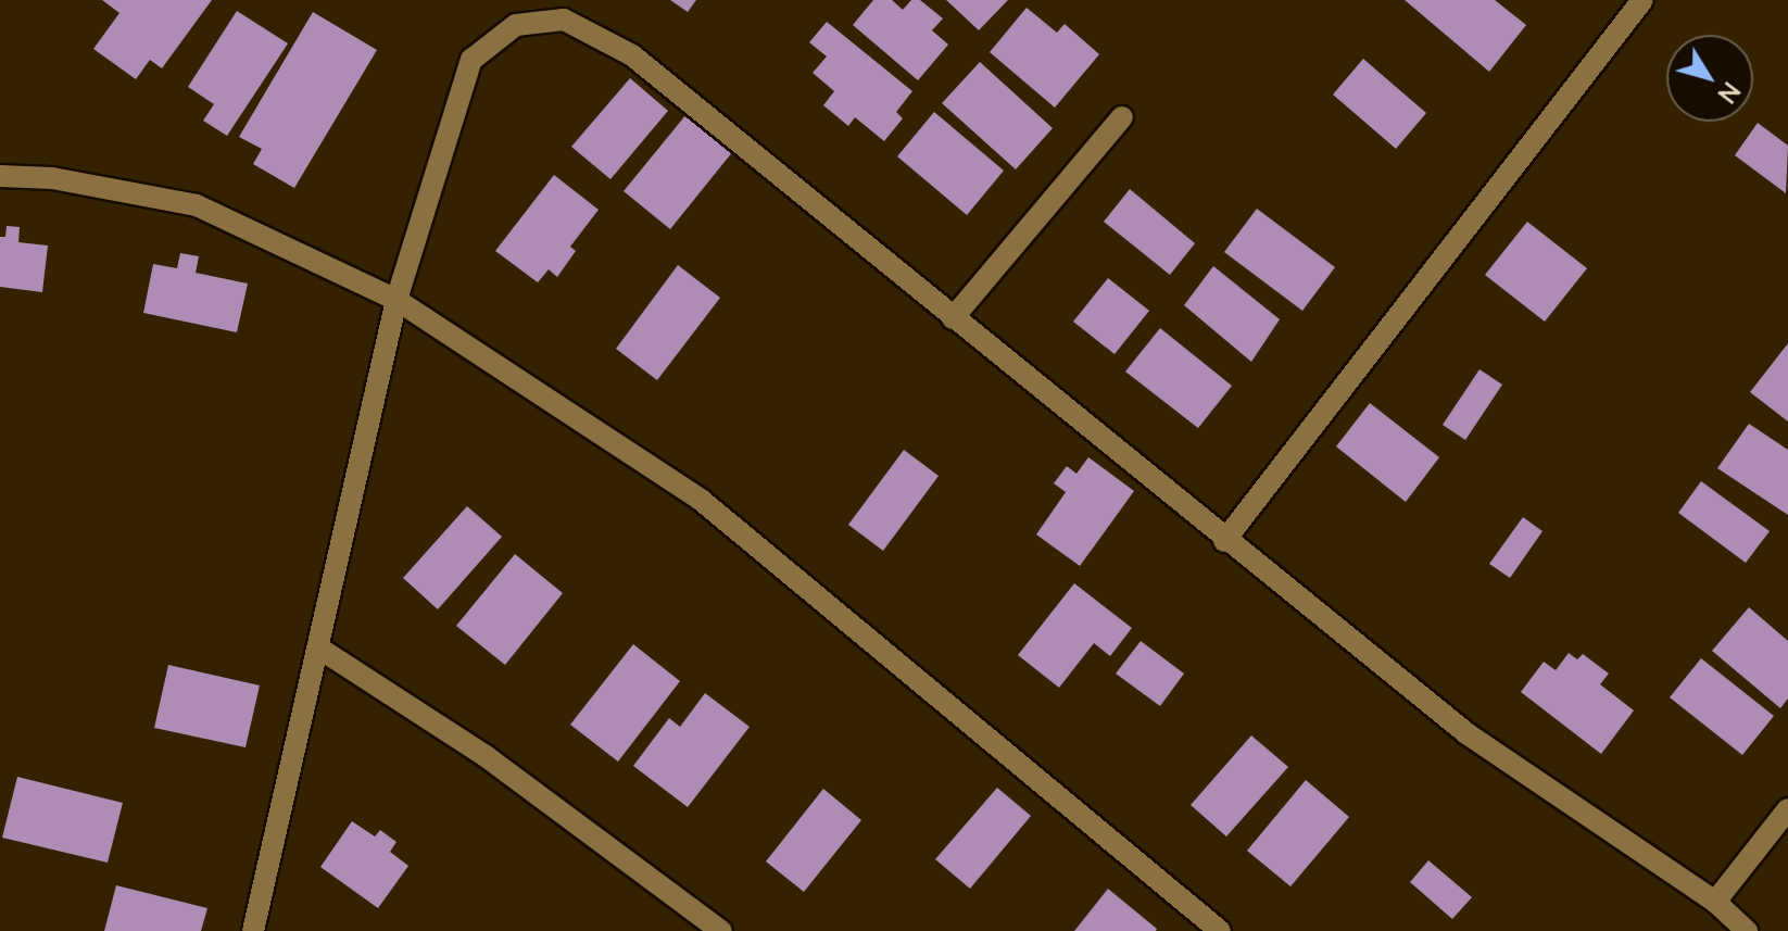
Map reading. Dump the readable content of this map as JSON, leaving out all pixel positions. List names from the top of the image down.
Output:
{
  "north": "bottom right"
}
